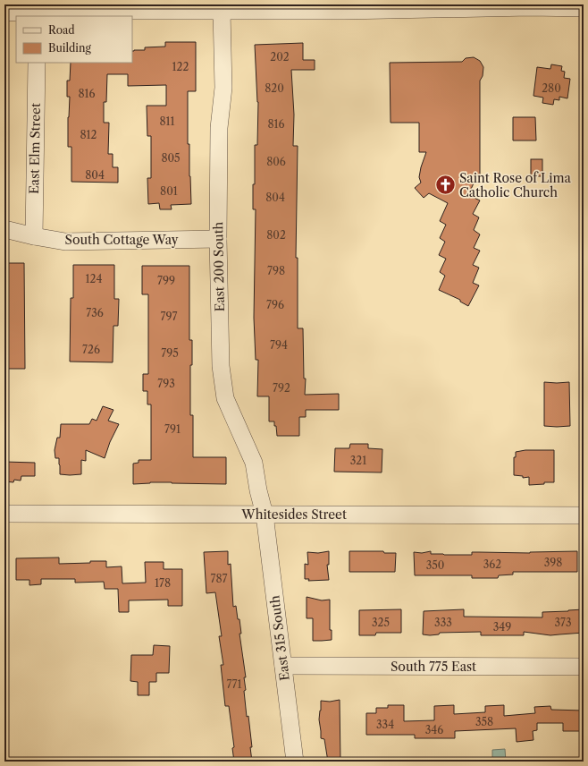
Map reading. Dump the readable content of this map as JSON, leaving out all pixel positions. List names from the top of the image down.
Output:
{
  "streets": {
    "street": [
      "East Elm Street",
      "South Cottage Way",
      "East 200 South",
      "Whitesides Street",
      "East 315 South",
      "South 775 East"
    ]
  },
  "crossings": [
    ["East Elm Street", "South Cottage Way"],
    ["South Cottage Way", "East 200 South"],
    ["East 200 South", "Whitesides Street"],
    ["East 200 South", "East 315 South"],
    ["Whitesides Street", "East 315 South"],
    ["East 315 South", "South 775 East"]
  ],
  "places": {
    "church": ["Saint Rose of Lima Catholic Church"]
  },
  "house_numbers": [
    "202",
    "122",
    "820",
    "280",
    "816",
    "811",
    "816",
    "812",
    "805",
    "806",
    "804",
    "801",
    "804",
    "802",
    "798",
    "124",
    "799",
    "796",
    "736",
    "797",
    "794",
    "726",
    "795",
    "793",
    "792",
    "791",
    "321",
    "398",
    "362",
    "350",
    "787",
    "178",
    "325",
    "333",
    "373",
    "349",
    "771",
    "358",
    "334",
    "346"
  ],
  "legend": ["Road", "Building"]
}
